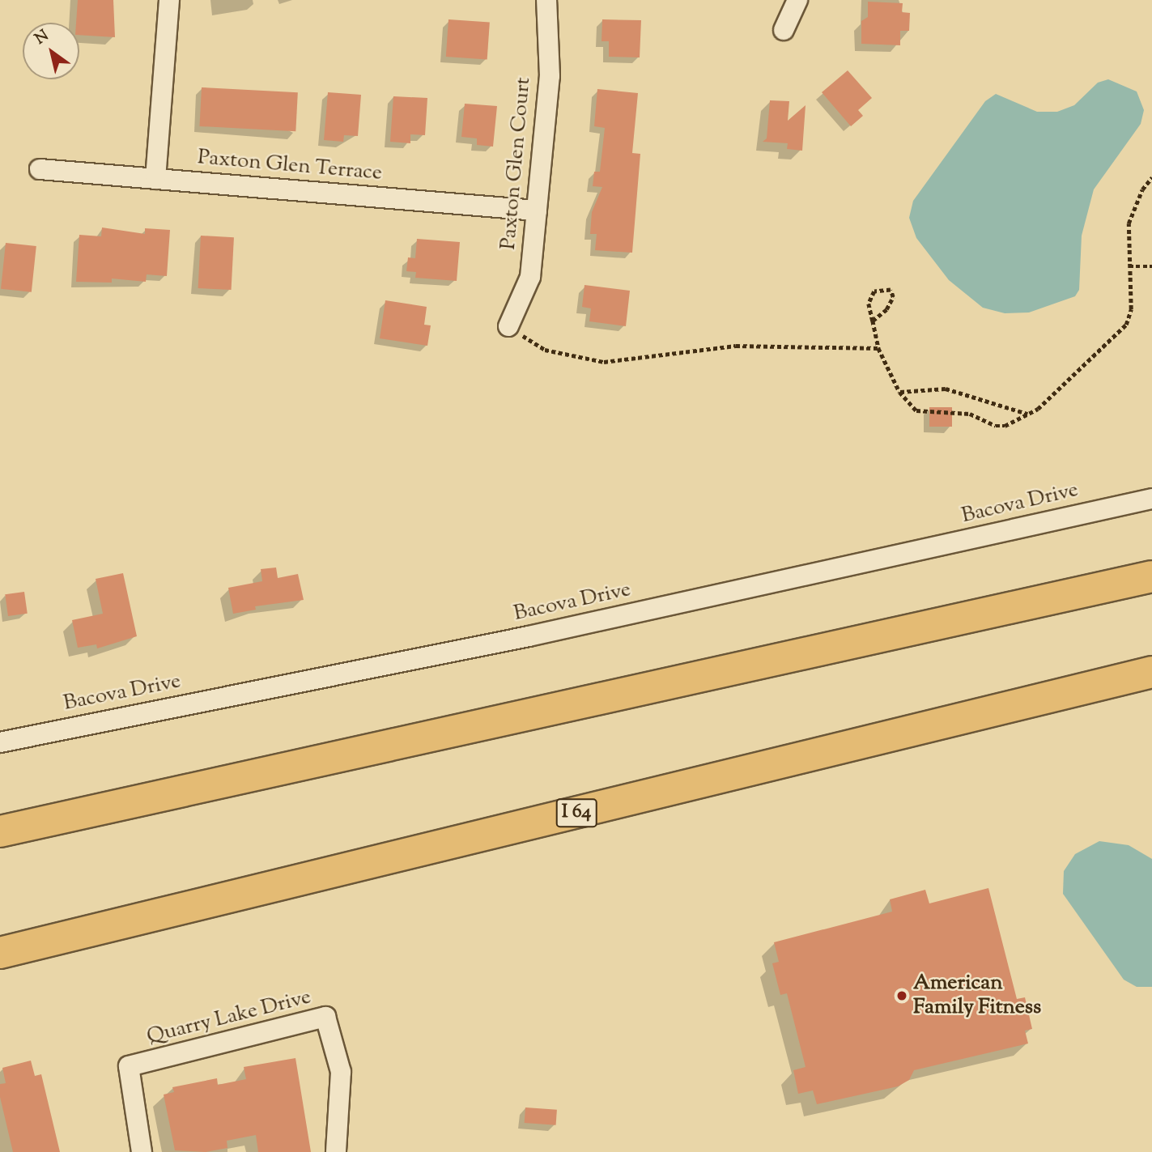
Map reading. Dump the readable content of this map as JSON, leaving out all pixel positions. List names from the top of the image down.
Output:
{
  "streets": {
    "highway": ["I 64"],
    "street": [
      "Paxton Glen Court",
      "Paxton Glen Terrace",
      "Bacova Drive",
      "Quarry Lake Drive"
    ]
  },
  "crossings": [
    ["Paxton Glen Court", "Paxton Glen Terrace"]
  ],
  "places": ["American Family Fitness"],
  "north": "top left"
}
